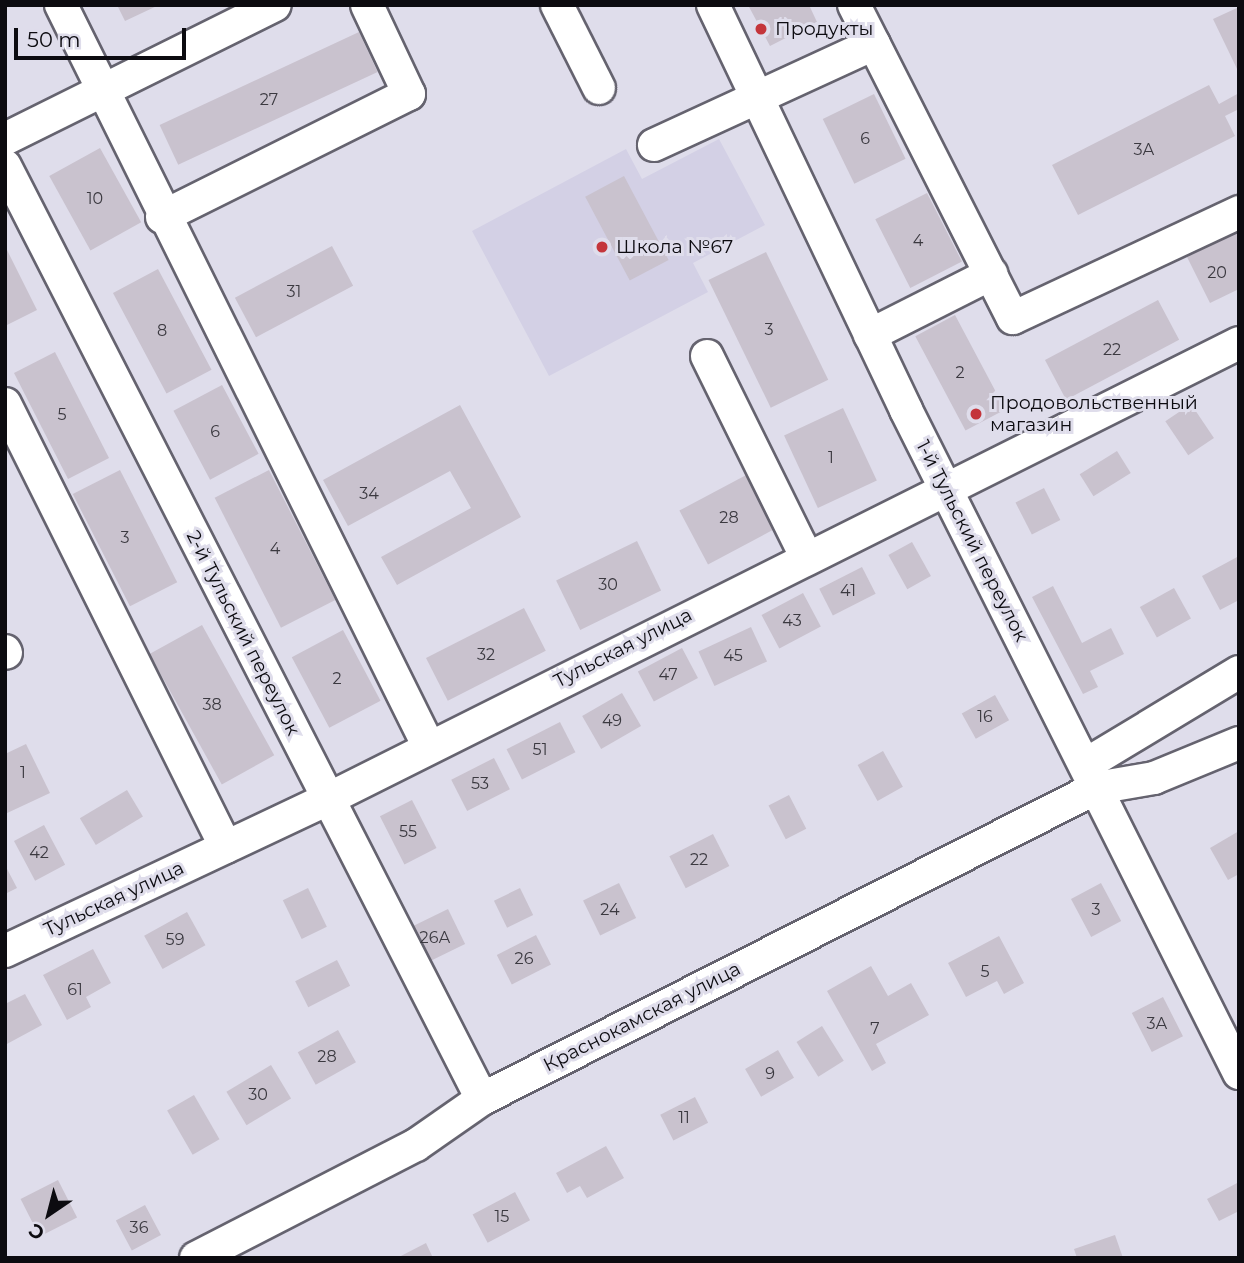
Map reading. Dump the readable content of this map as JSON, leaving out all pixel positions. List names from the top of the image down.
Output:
{
  "streets": {
    "street": [
      "1-й Тульский переулок",
      "2-й Тульский переулок",
      "Тульская улица",
      "Краснокамская улица"
    ]
  },
  "crossings": [
    ["1-й Тульский переулок", "Тульская улица"],
    ["1-й Тульский переулок", "Краснокамская улица"],
    ["2-й Тульский переулок", "Тульская улица"],
    ["2-й Тульский переулок", "Краснокамская улица"]
  ],
  "places": ["Продукты", "Школа №67", "Продовольственный магазин"],
  "house_numbers": [
    "27",
    "6",
    "3А",
    "10",
    "4",
    "20",
    "31",
    "3",
    "8",
    "22",
    "2",
    "5",
    "6",
    "1",
    "34",
    "28",
    "3",
    "4",
    "30",
    "41",
    "43",
    "32",
    "45",
    "47",
    "2",
    "38",
    "16",
    "49",
    "51",
    "1",
    "53",
    "55",
    "42",
    "22",
    "24",
    "3",
    "26А",
    "59",
    "26",
    "5",
    "61",
    "3А",
    "7",
    "28",
    "9",
    "30",
    "11",
    "15",
    "36"
  ],
  "scale_bar": "50 m",
  "north": "bottom left"
}
